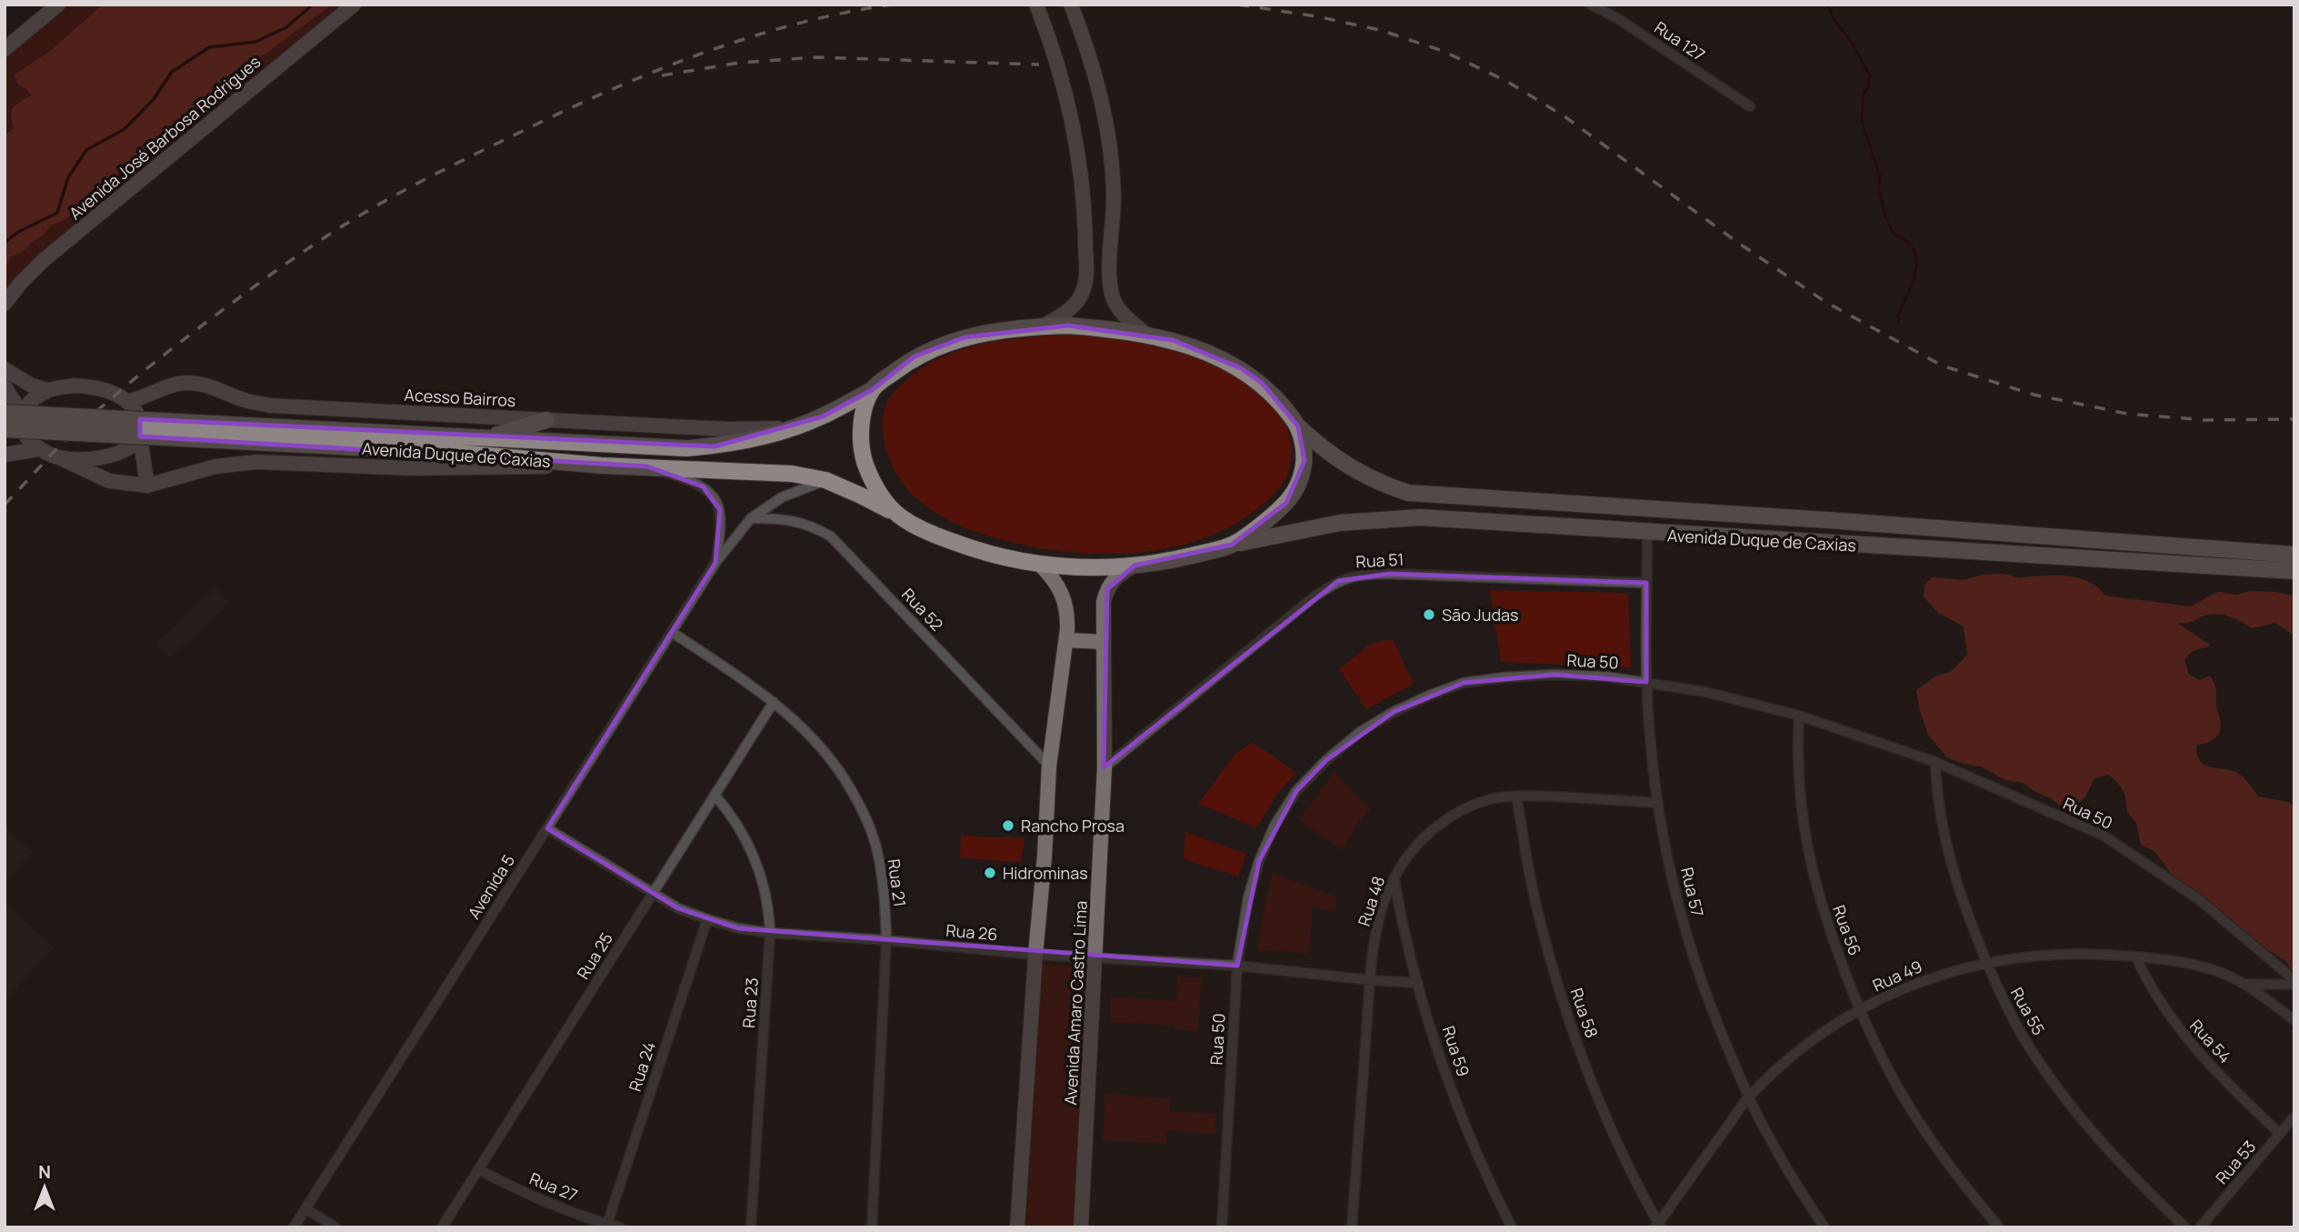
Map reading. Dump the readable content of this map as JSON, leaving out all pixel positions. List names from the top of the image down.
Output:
{
  "streets": {
    "main road": ["Avenida Duque de Caxias"],
    "street": [
      "Rua 127",
      "Avenida José Barbosa Rodrigues",
      "Acesso Bairros",
      "Rua 51",
      "Rua 52",
      "Rua 50",
      "Rua 21",
      "Avenida 5",
      "Rua 57",
      "Rua 48",
      "Rua 56",
      "Rua 26",
      "Rua 25",
      "Rua 49",
      "Rua 23",
      "Avenida Amaro Castro Lima",
      "Rua 55",
      "Rua 58",
      "Rua 54",
      "Rua 59",
      "Rua 24",
      "Rua 53",
      "Rua 27"
    ]
  },
  "crossings": [
    ["Acesso Bairros", "Avenida Duque de Caxias"],
    ["Avenida Duque de Caxias", "Avenida 5"],
    ["Avenida Duque de Caxias", "Rua 57"],
    ["Avenida Duque de Caxias", "Avenida Amaro Castro Lima"],
    ["Rua 51", "Rua 57"],
    ["Rua 51", "Avenida Amaro Castro Lima"],
    ["Rua 52", "Avenida 5"],
    ["Rua 50", "Rua 57"],
    ["Rua 50", "Rua 56"],
    ["Rua 50", "Rua 26"],
    ["Rua 50", "Rua 55"],
    ["Rua 21", "Avenida 5"],
    ["Rua 21", "Rua 26"],
    ["Rua 21", "Rua 25"],
    ["Avenida 5", "Rua 26"],
    ["Rua 57", "Rua 48"],
    ["Rua 57", "Rua 49"],
    ["Rua 48", "Rua 26"],
    ["Rua 48", "Rua 58"],
    ["Rua 48", "Rua 59"],
    ["Rua 56", "Rua 49"],
    ["Rua 26", "Rua 25"],
    ["Rua 26", "Rua 23"],
    ["Rua 26", "Avenida Amaro Castro Lima"],
    ["Rua 26", "Rua 59"],
    ["Rua 26", "Rua 24"],
    ["Rua 25", "Rua 23"],
    ["Rua 25", "Rua 27"],
    ["Rua 49", "Rua 55"],
    ["Rua 49", "Rua 58"],
    ["Rua 49", "Rua 54"],
    ["Rua 54", "Rua 53"],
    ["Rua 24", "Rua 27"]
  ],
  "places": ["São Judas", "Rancho Prosa", "Hidrominas"],
  "north": "top"
}
